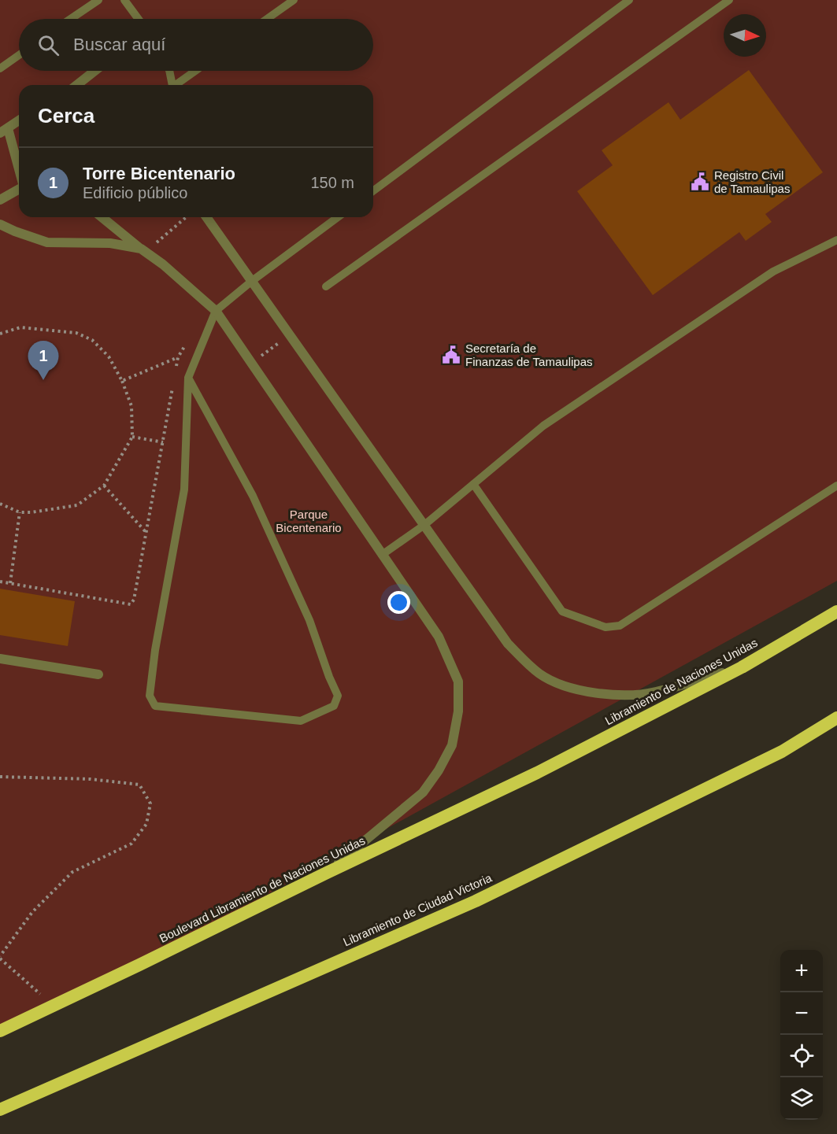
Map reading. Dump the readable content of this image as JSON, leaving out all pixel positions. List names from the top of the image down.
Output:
{
  "streets": {
    "highway": ["Libramiento de Naciones Unidas", "Boulevard Libramiento de Naciones Unidas", "Libramiento de Ciudad Victoria"]
  },
  "crossings": [
    ["Libramiento de Naciones Unidas", "Boulevard Libramiento de Naciones Unidas"]
  ],
  "parks": ["Parque Bicentenario"],
  "places": {
    "public building": ["Registro Civil de Tamaulipas", "Secretaría de Finanzas de Tamaulipas"]
  },
  "north": "right",
  "page": {
    "search": "Buscar aquí",
    "heading": "Cerca",
    "list": [
      {
        "mark": "1",
        "name": "Torre Bicentenario",
        "note": "Edificio público",
        "value": "150 m"
      }
    ],
    "pins": "1",
    "map_buttons": ["+", "−"]
  }
}
